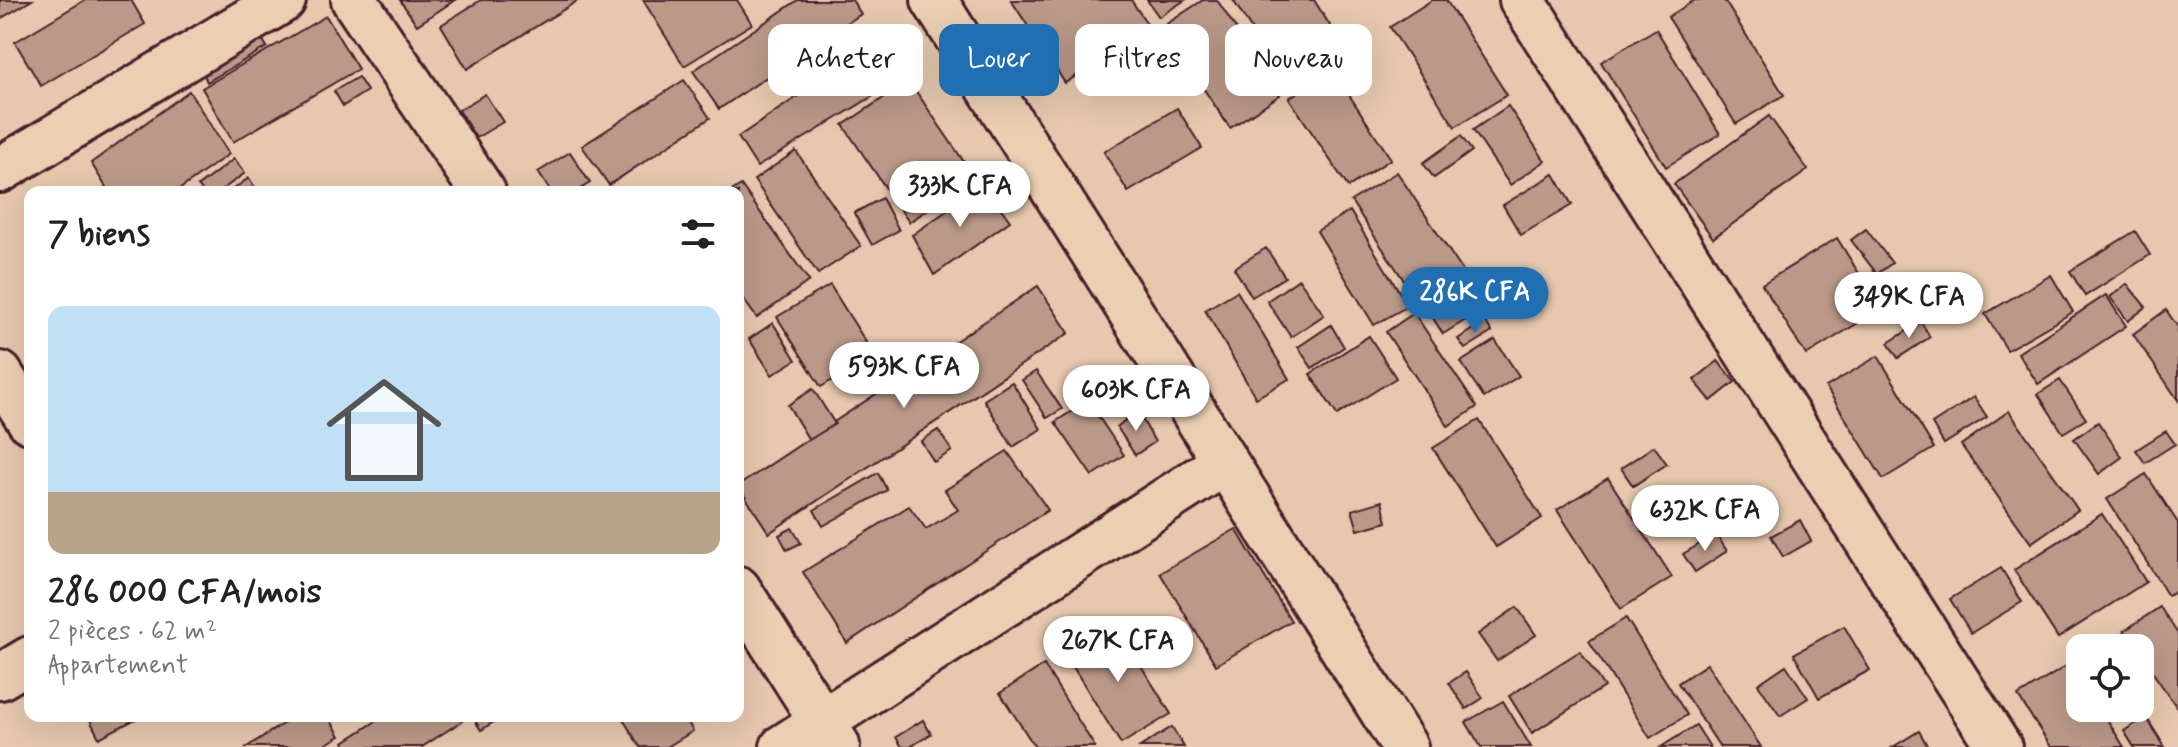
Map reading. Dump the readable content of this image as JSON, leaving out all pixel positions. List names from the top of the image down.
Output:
{
  "page": {
    "chip": [
      "Acheter",
      "Louer",
      "Filtres",
      "Nouveau"
    ],
    "price": [
      "333K CFA",
      "286K CFA",
      "349K CFA",
      "593K CFA",
      "603K CFA",
      "632K CFA",
      "267K CFA"
    ],
    "heading": "7 biens",
    "list": [
      {
        "name": "286 000 CFA/mois",
        "note": "2 pièces · 62 m² · Appartement"
      }
    ]
  }
}
